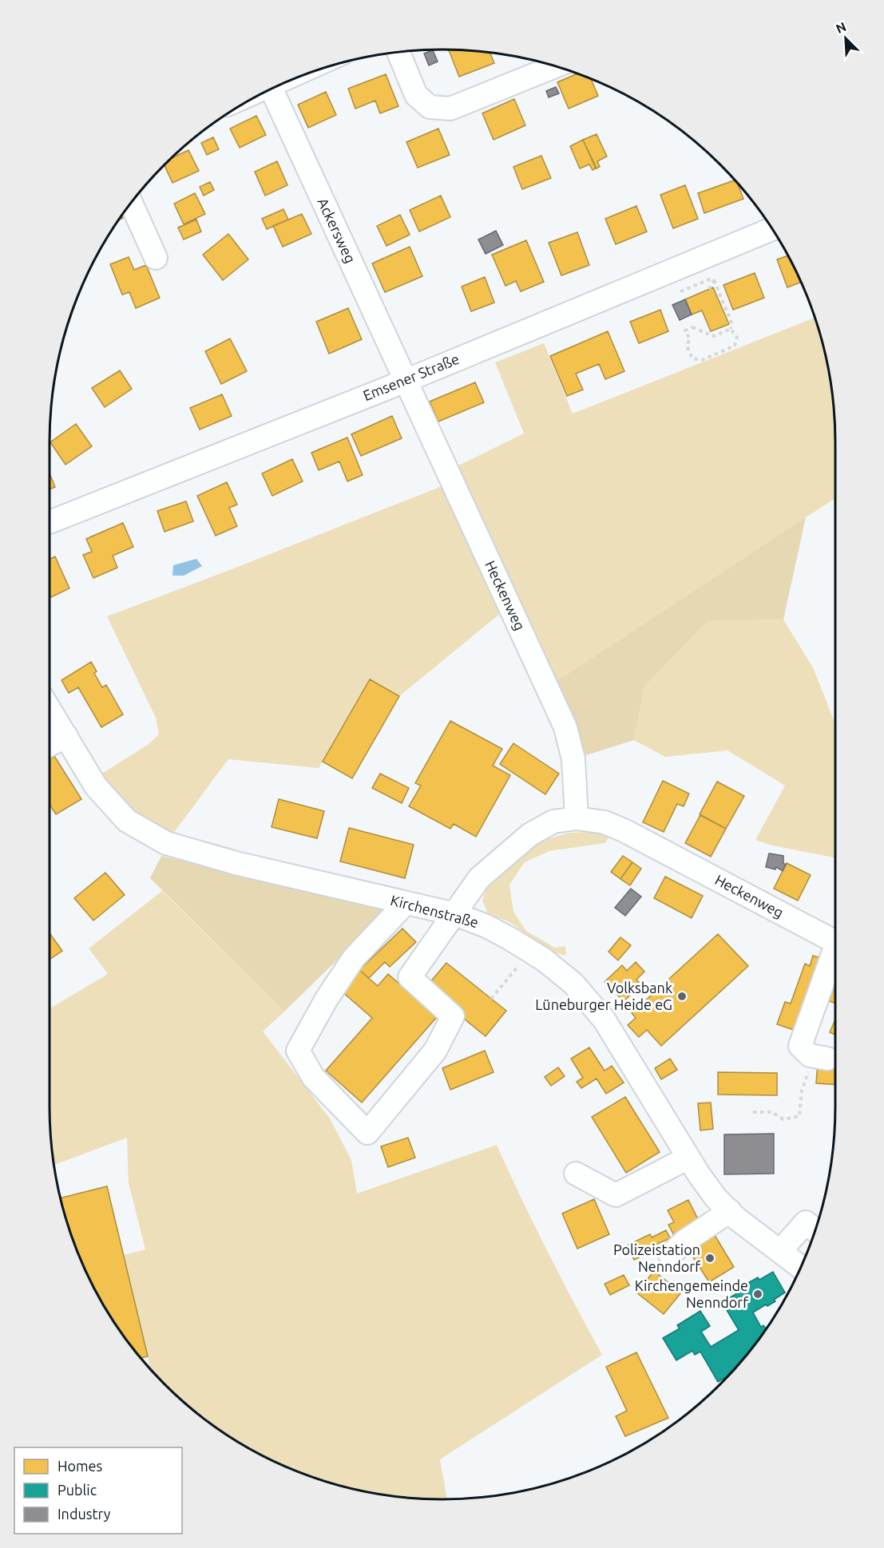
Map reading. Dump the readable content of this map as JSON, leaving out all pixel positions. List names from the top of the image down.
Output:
{
  "streets": {
    "street": [
      "Ackersweg",
      "Emsener Straße",
      "Heckenweg",
      "Kirchenstraße"
    ]
  },
  "crossings": [
    ["Ackersweg", "Emsener Straße"],
    ["Ackersweg", "Heckenweg"],
    ["Emsener Straße", "Heckenweg"],
    ["Heckenweg", "Kirchenstraße"]
  ],
  "places": ["Volksbank Lüneburger Heide eG", "Polizeistation Nenndorf", "Kirchengemeinde Nenndorf"],
  "legend": ["Homes", "Public", "Industry"],
  "north": "top left"
}
